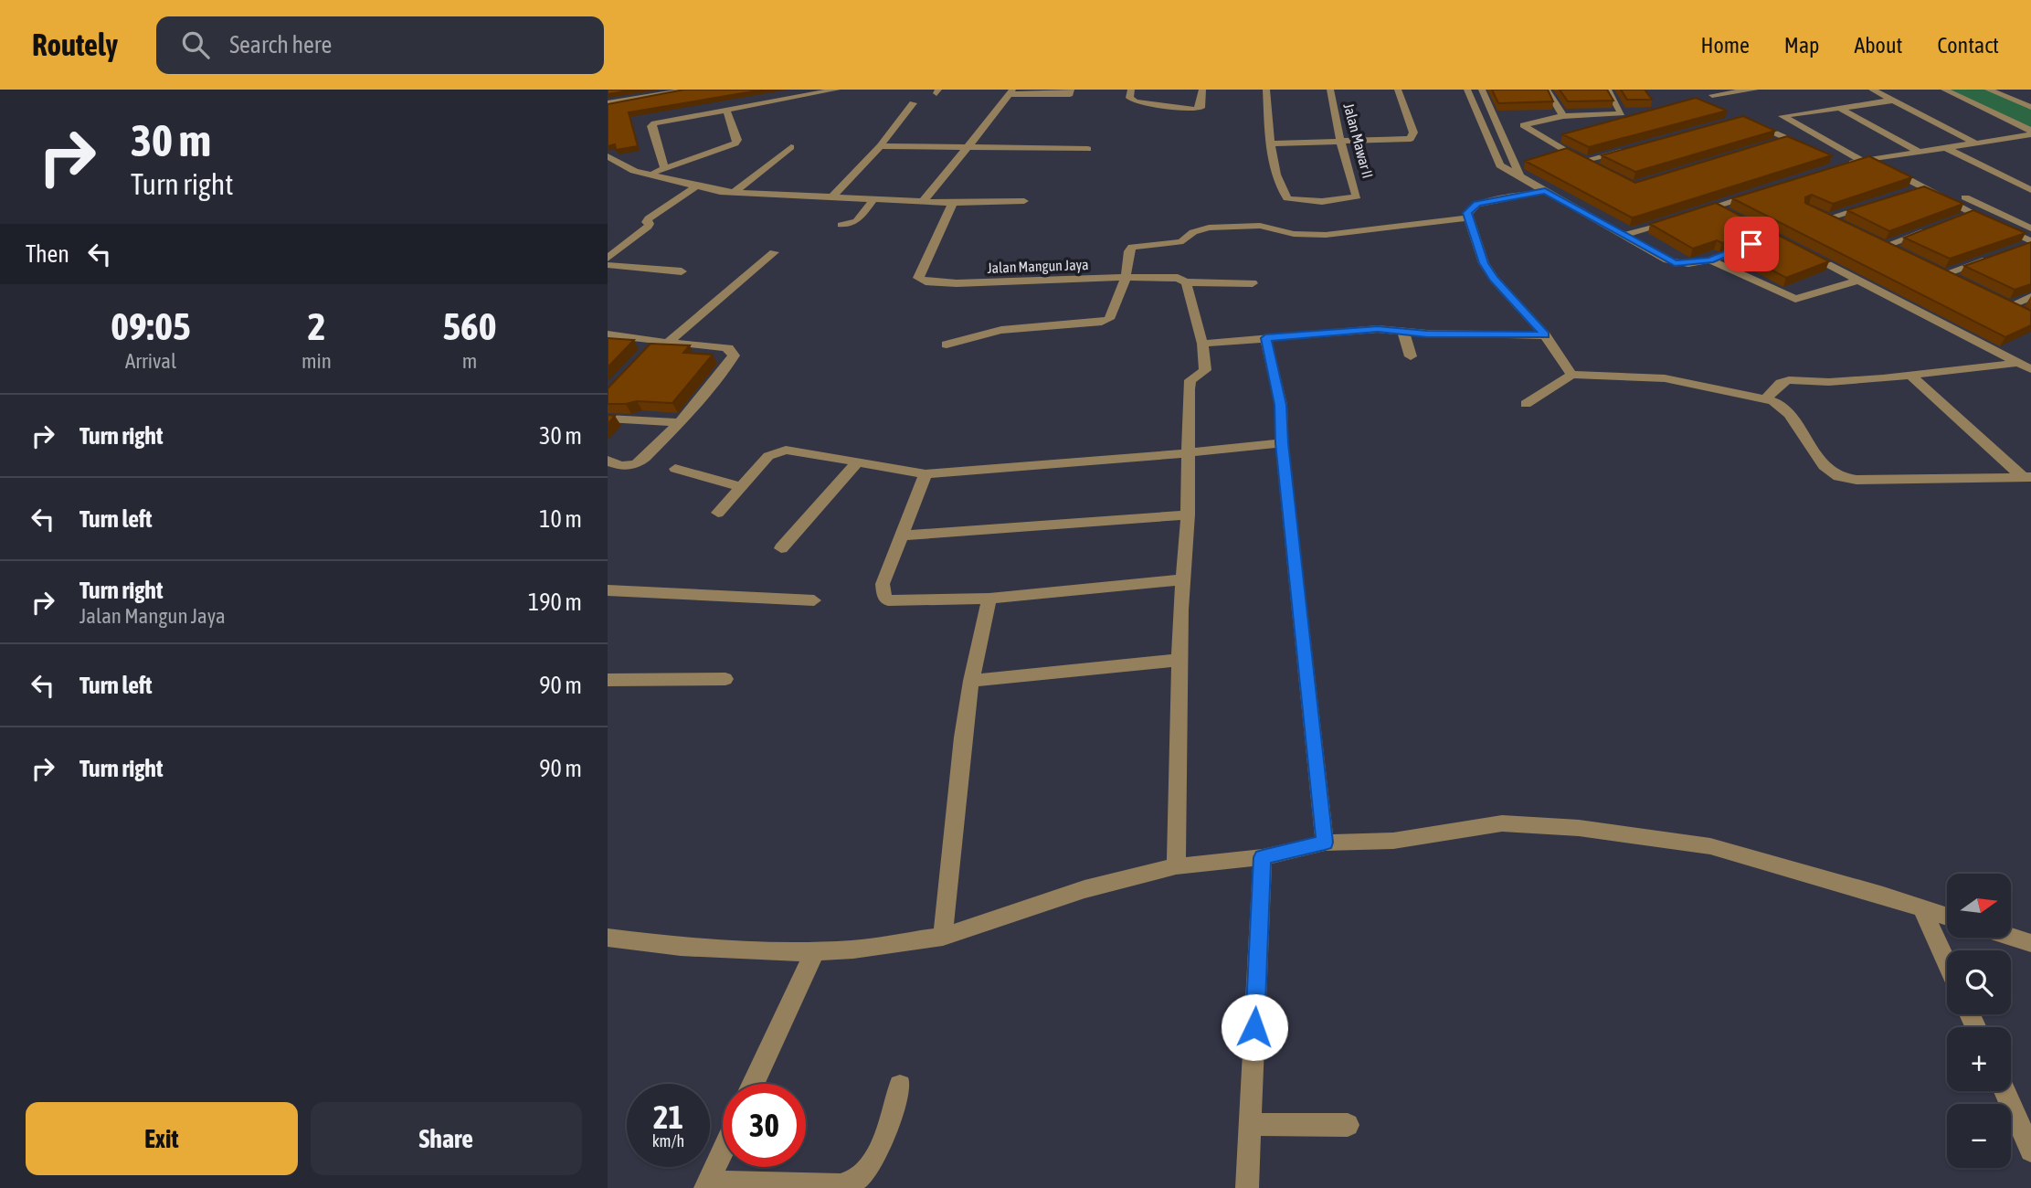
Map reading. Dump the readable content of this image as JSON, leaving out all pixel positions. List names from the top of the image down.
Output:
{
  "streets": {
    "street": ["Jalan Mawar II", "Jalan Mangun Jaya"]
  },
  "north": "right",
  "page": {
    "header": "Routely",
    "search": "Search here",
    "nav": [
      "Home",
      "Map",
      "About",
      "Contact"
    ],
    "turn": ["30 m", "Turn right"],
    "then": "Then",
    "eta": [
      "09:05",
      "Arrival",
      "2",
      "min",
      "560",
      "m"
    ],
    "list": [
      {
        "name": "Turn right",
        "value": "30 m"
      },
      {
        "name": "Turn left",
        "value": "10 m"
      },
      {
        "name": "Turn right",
        "note": "Jalan Mangun Jaya",
        "value": "190 m"
      },
      {
        "name": "Turn left",
        "value": "90 m"
      },
      {
        "name": "Turn right",
        "value": "90 m"
      }
    ],
    "map_buttons": ["+", "−"],
    "speed": "21 km/h",
    "limit": "30",
    "buttons": ["Exit", "Share"]
  }
}
